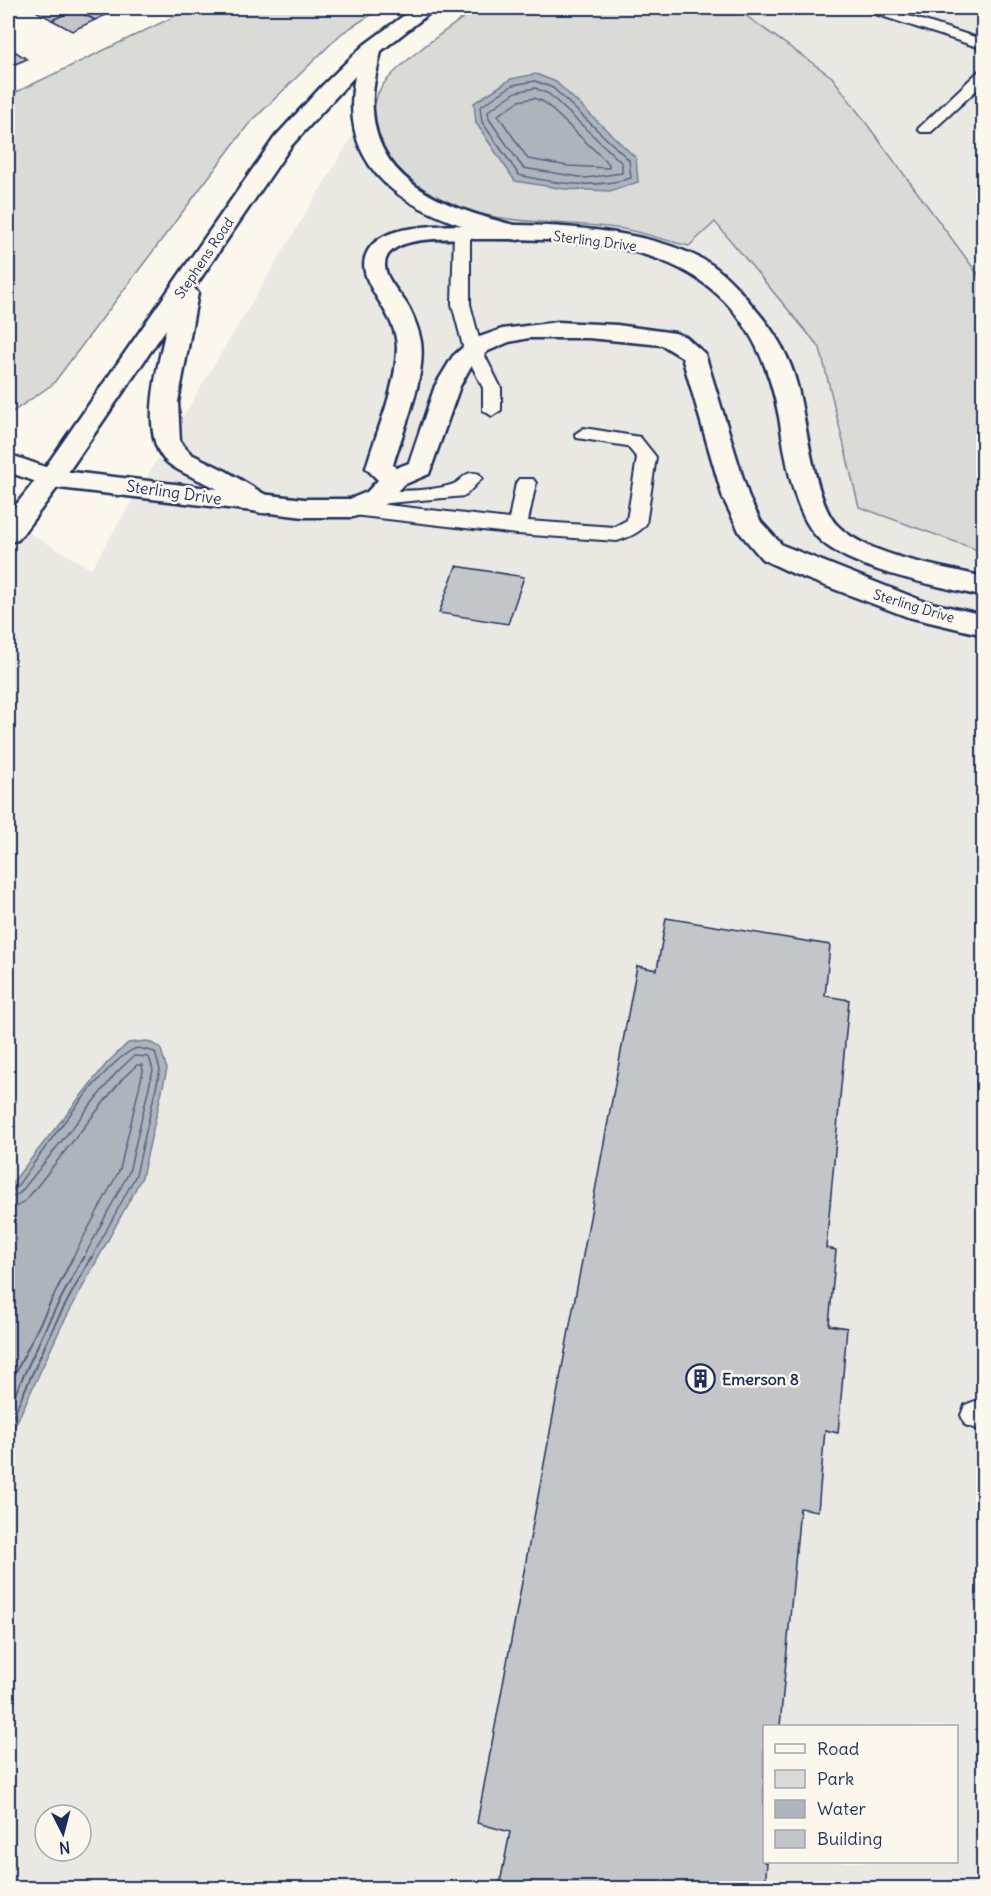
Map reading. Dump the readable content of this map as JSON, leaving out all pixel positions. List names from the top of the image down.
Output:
{
  "streets": {
    "street": ["Sterling Drive", "Stephens Road"]
  },
  "crossings": [
    ["Sterling Drive", "Stephens Road"]
  ],
  "places": {
    "building": ["Emerson 8"]
  },
  "legend": [
    "Road",
    "Park",
    "Water",
    "Building"
  ],
  "north": "bottom"
}
